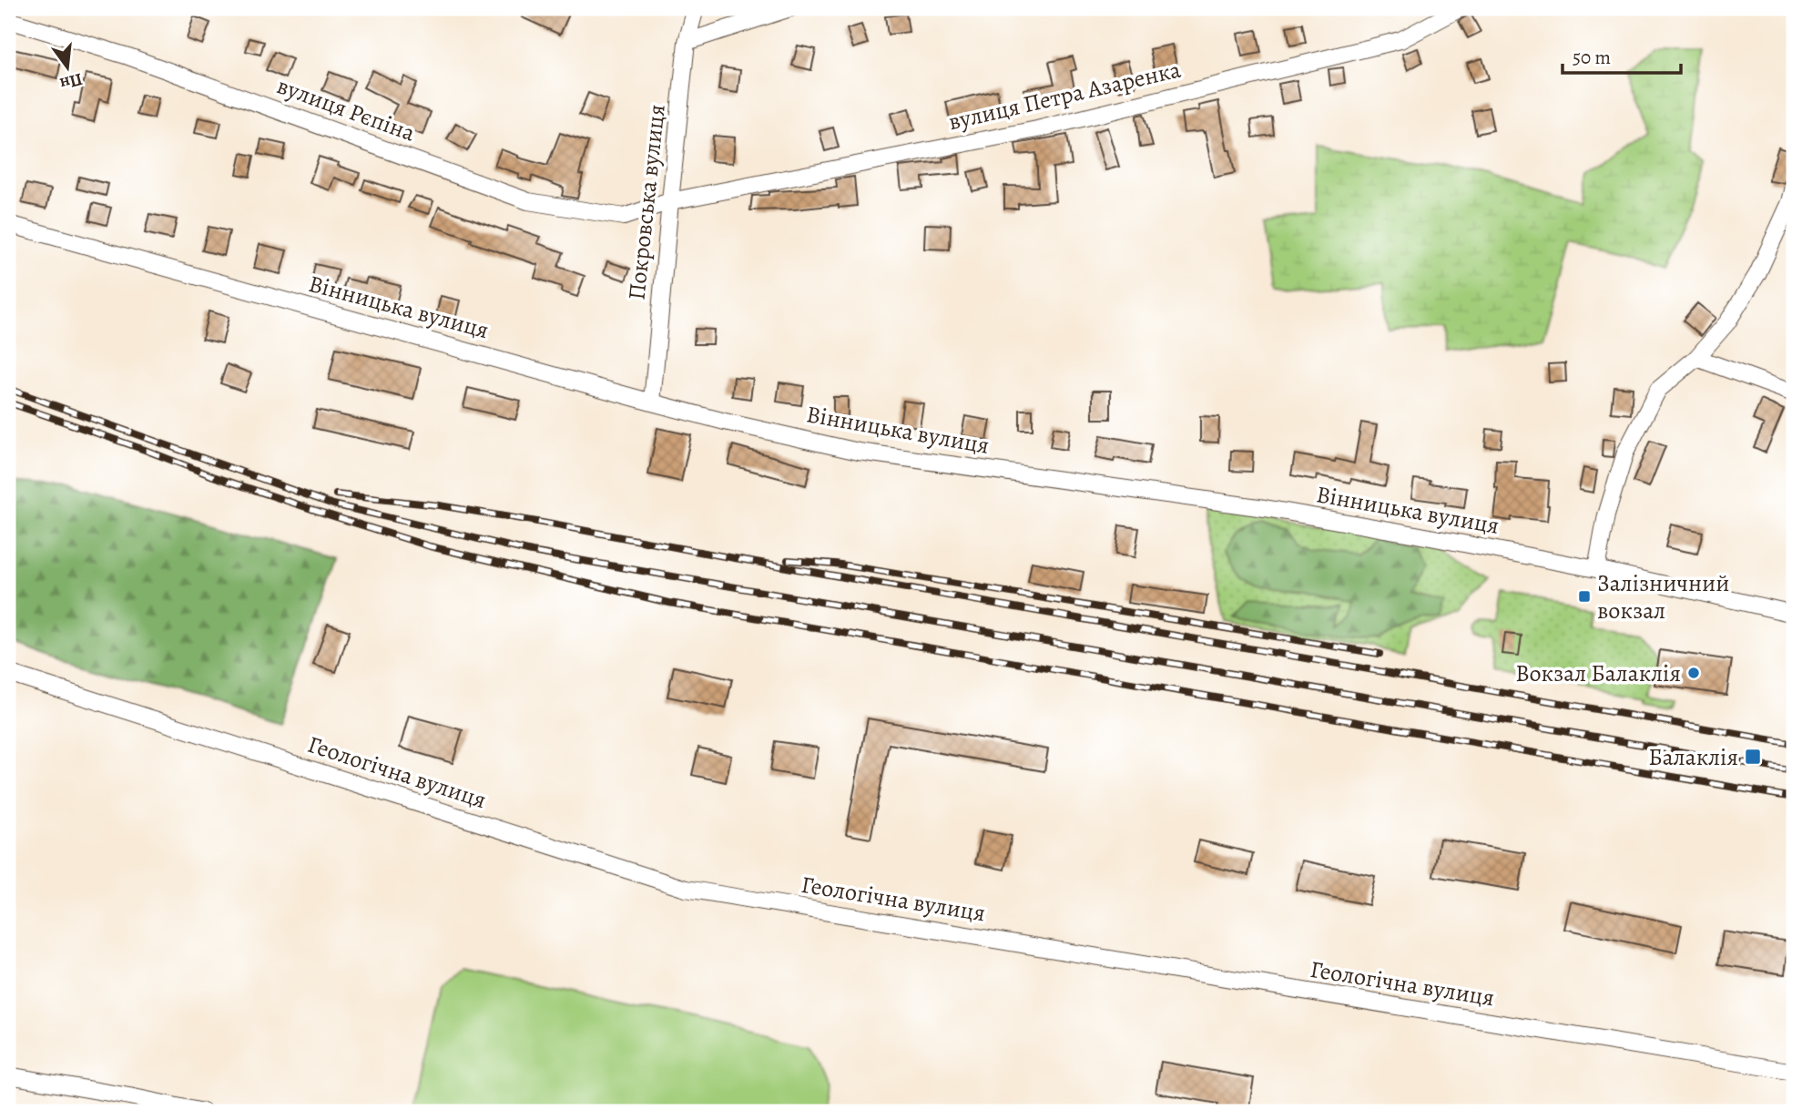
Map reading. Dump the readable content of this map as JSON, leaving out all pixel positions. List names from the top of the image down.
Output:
{
  "streets": {
    "street": [
      "вулиця Петра Азаренка",
      "вулиця Рєпіна",
      "Покровська вулиця",
      "Вінницька вулиця",
      "Геологічна вулиця"
    ]
  },
  "crossings": [
    ["вулиця Петра Азаренка", "вулиця Рєпіна"],
    ["вулиця Петра Азаренка", "Покровська вулиця"],
    ["вулиця Рєпіна", "Покровська вулиця"],
    ["Покровська вулиця", "Вінницька вулиця"]
  ],
  "places": {
    "transit": ["Залізничний вокзал", "Балаклія"],
    "other": ["Вокзал Балаклія"]
  },
  "scale_bar": "50 m",
  "north": "bottom"
}
